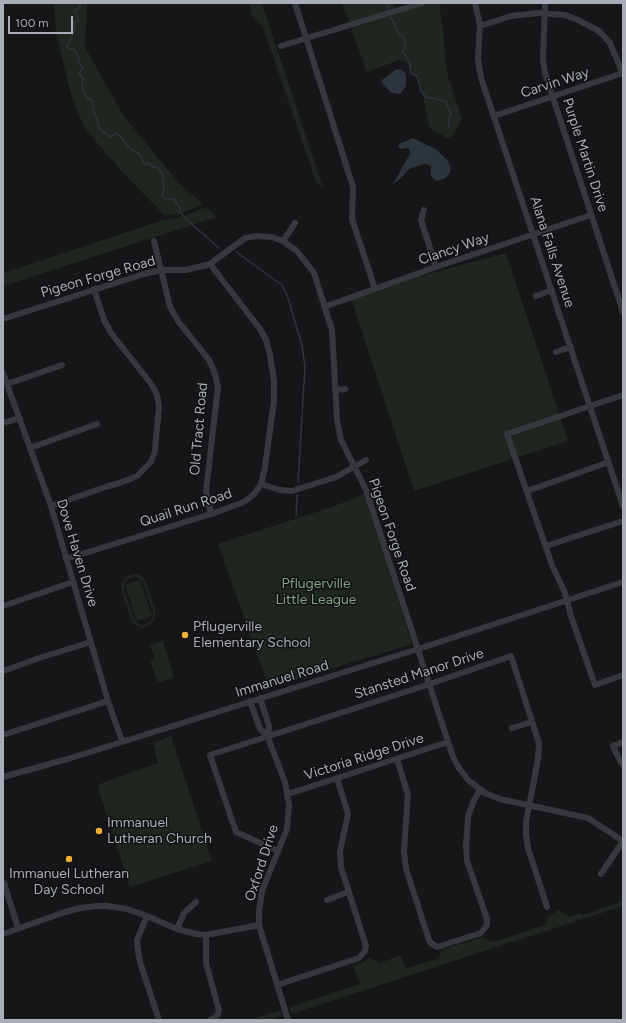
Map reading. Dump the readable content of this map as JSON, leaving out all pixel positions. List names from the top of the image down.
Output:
{
  "streets": {
    "street": [
      "Carvin Way",
      "Purple Martin Drive",
      "Clancy Way",
      "Alana Falls Avenue",
      "Pigeon Forge Road",
      "Old Tract Road",
      "Quail Run Road",
      "Dove Haven Drive",
      "Stansted Manor Drive",
      "Immanuel Road",
      "Victoria Ridge Drive",
      "Oxford Drive"
    ]
  },
  "crossings": [
    ["Carvin Way", "Purple Martin Drive"],
    ["Carvin Way", "Alana Falls Avenue"],
    ["Purple Martin Drive", "Clancy Way"],
    ["Clancy Way", "Alana Falls Avenue"],
    ["Clancy Way", "Pigeon Forge Road"],
    ["Pigeon Forge Road", "Old Tract Road"],
    ["Pigeon Forge Road", "Quail Run Road"],
    ["Pigeon Forge Road", "Stansted Manor Drive"],
    ["Pigeon Forge Road", "Immanuel Road"],
    ["Pigeon Forge Road", "Victoria Ridge Drive"],
    ["Old Tract Road", "Quail Run Road"],
    ["Quail Run Road", "Dove Haven Drive"],
    ["Dove Haven Drive", "Immanuel Road"],
    ["Stansted Manor Drive", "Oxford Drive"],
    ["Victoria Ridge Drive", "Oxford Drive"]
  ],
  "parks": ["Pflugerville Little League"],
  "places": ["Pflugerville Elementary School", "Immanuel Lutheran Church", "Immanuel Lutheran Day School"],
  "scale_bar": "100 m"
}
